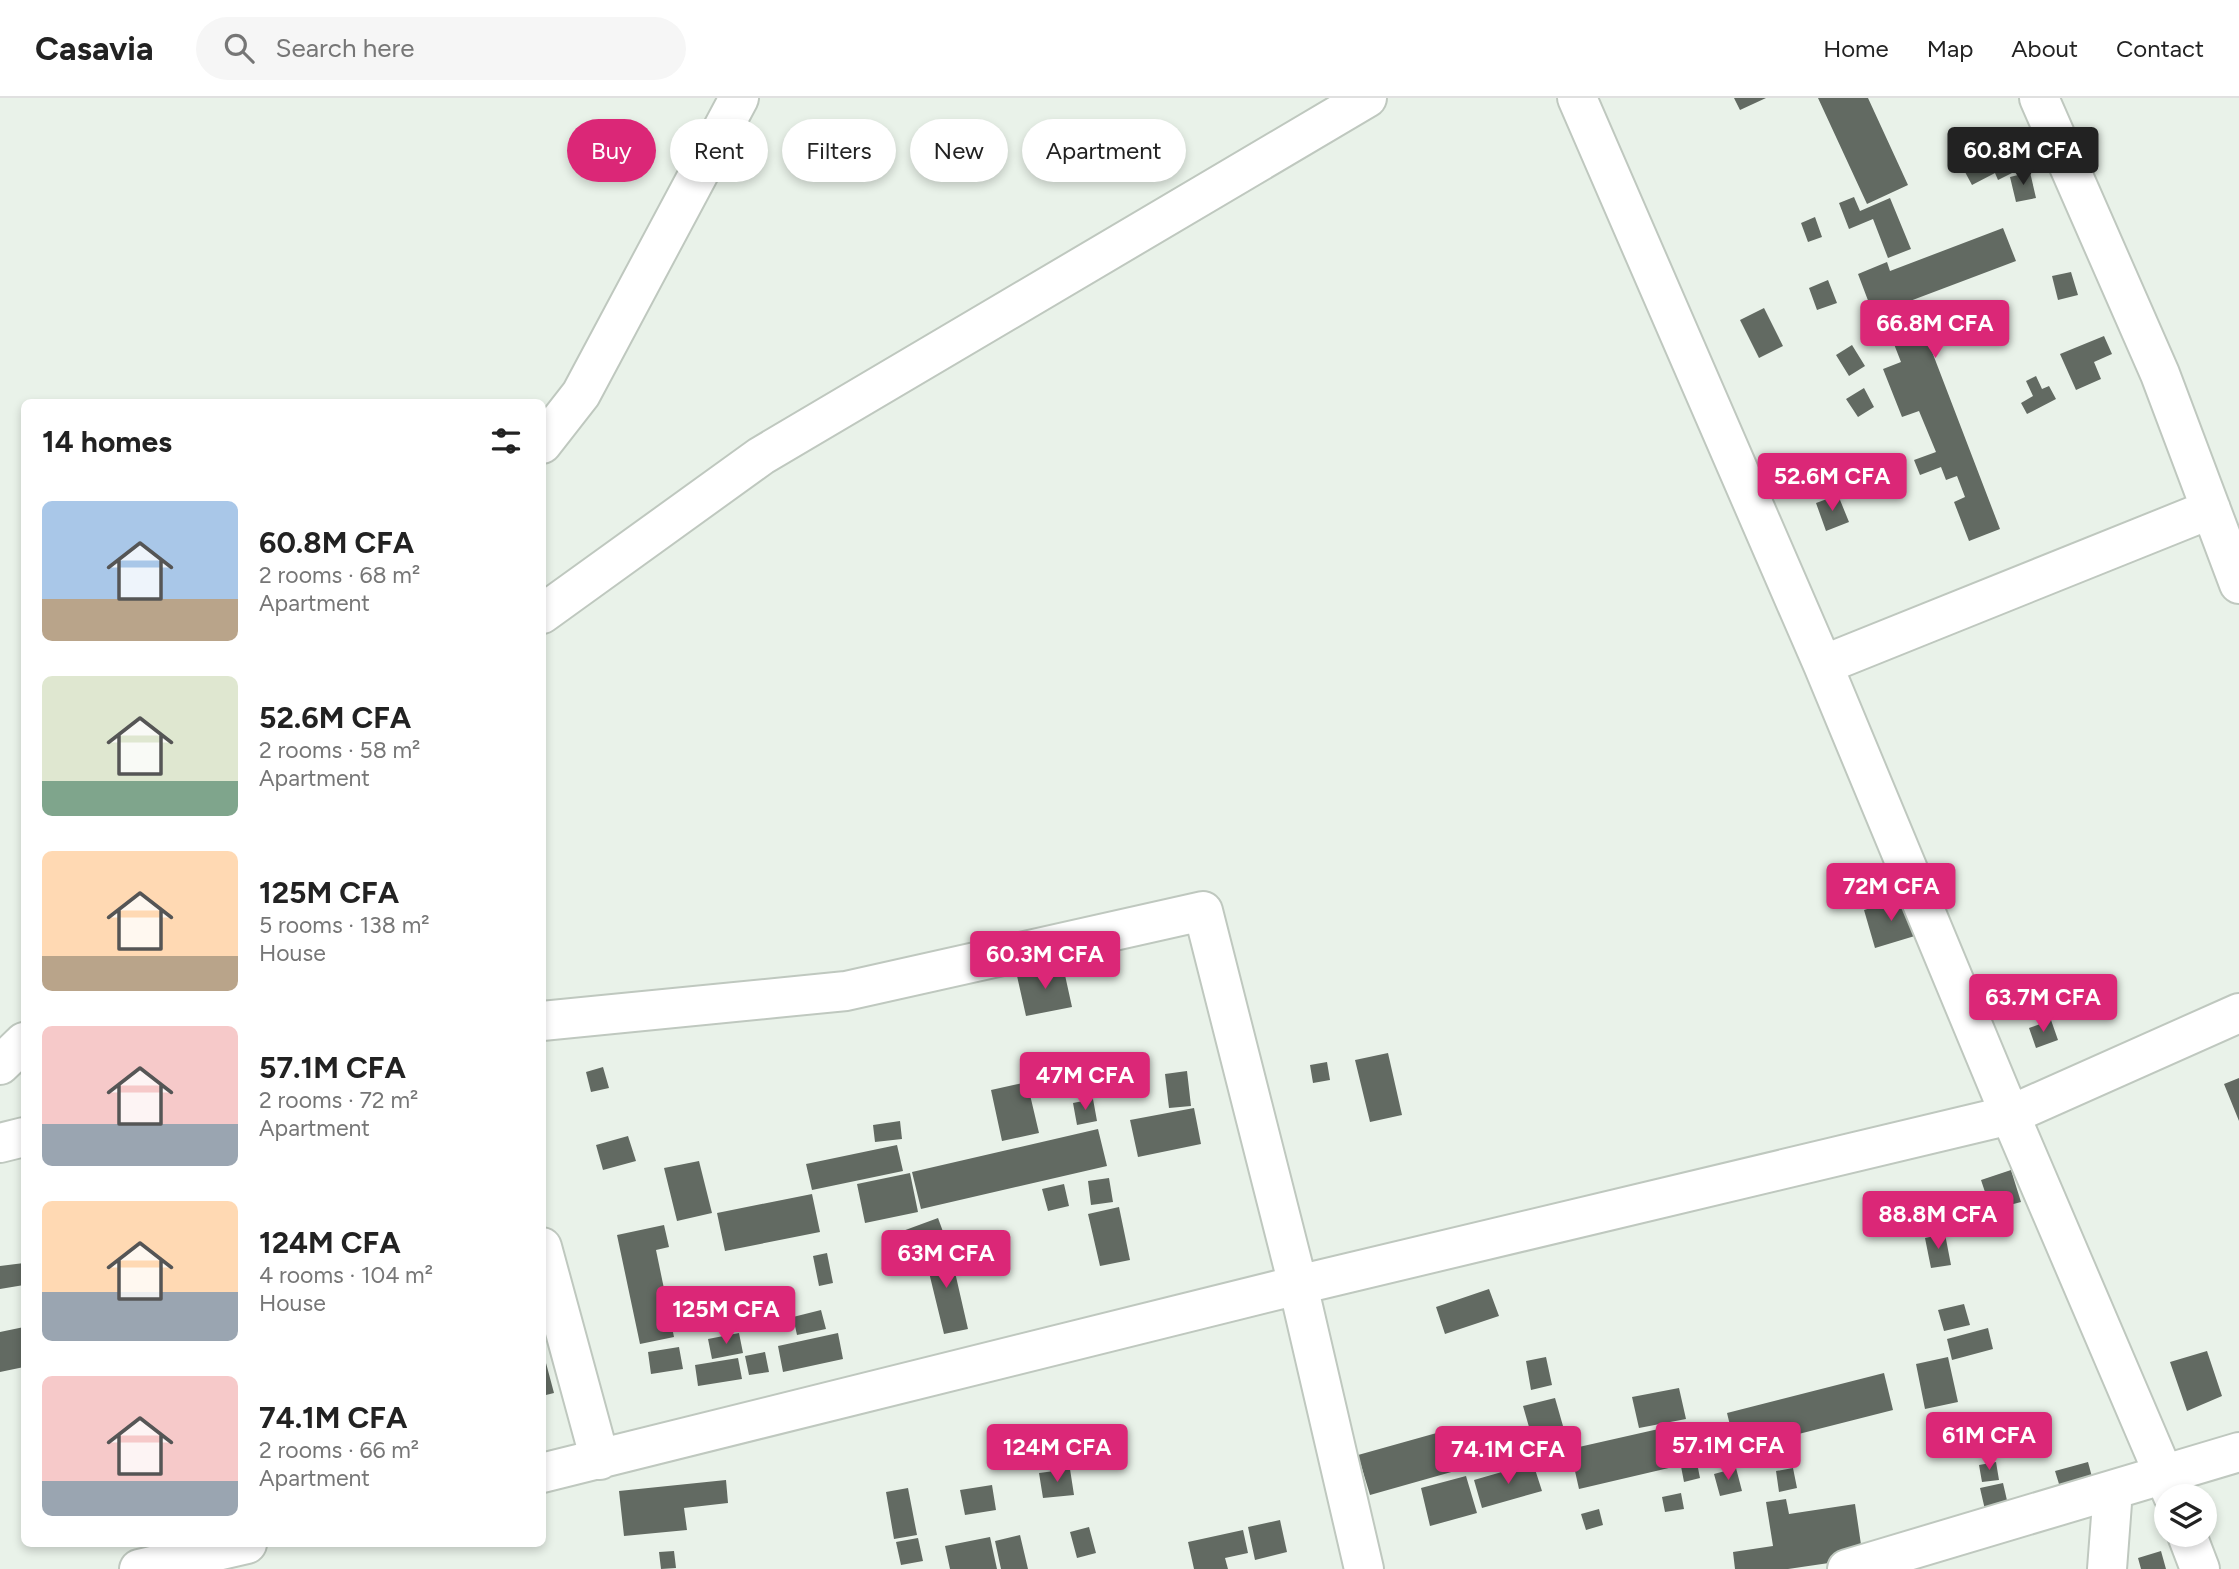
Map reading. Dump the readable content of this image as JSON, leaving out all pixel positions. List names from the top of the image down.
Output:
{
  "page": {
    "header": "Casavia",
    "search": "Search here",
    "nav": [
      "Home",
      "Map",
      "About",
      "Contact"
    ],
    "chip": [
      "Buy",
      "Rent",
      "Filters",
      "New",
      "Apartment"
    ],
    "price": [
      "60.8M CFA",
      "66.8M CFA",
      "52.6M CFA",
      "72M CFA",
      "60.3M CFA",
      "63.7M CFA",
      "47M CFA",
      "88.8M CFA",
      "63M CFA",
      "125M CFA",
      "61M CFA",
      "57.1M CFA",
      "124M CFA",
      "74.1M CFA"
    ],
    "heading": "14 homes",
    "list": [
      {
        "name": "60.8M CFA",
        "note": "2 rooms · 68 m² · Apartment"
      },
      {
        "name": "52.6M CFA",
        "note": "2 rooms · 58 m² · Apartment"
      },
      {
        "name": "125M CFA",
        "note": "5 rooms · 138 m² · House"
      },
      {
        "name": "57.1M CFA",
        "note": "2 rooms · 72 m² · Apartment"
      },
      {
        "name": "124M CFA",
        "note": "4 rooms · 104 m² · House"
      },
      {
        "name": "74.1M CFA",
        "note": "2 rooms · 66 m² · Apartment"
      }
    ]
  }
}
